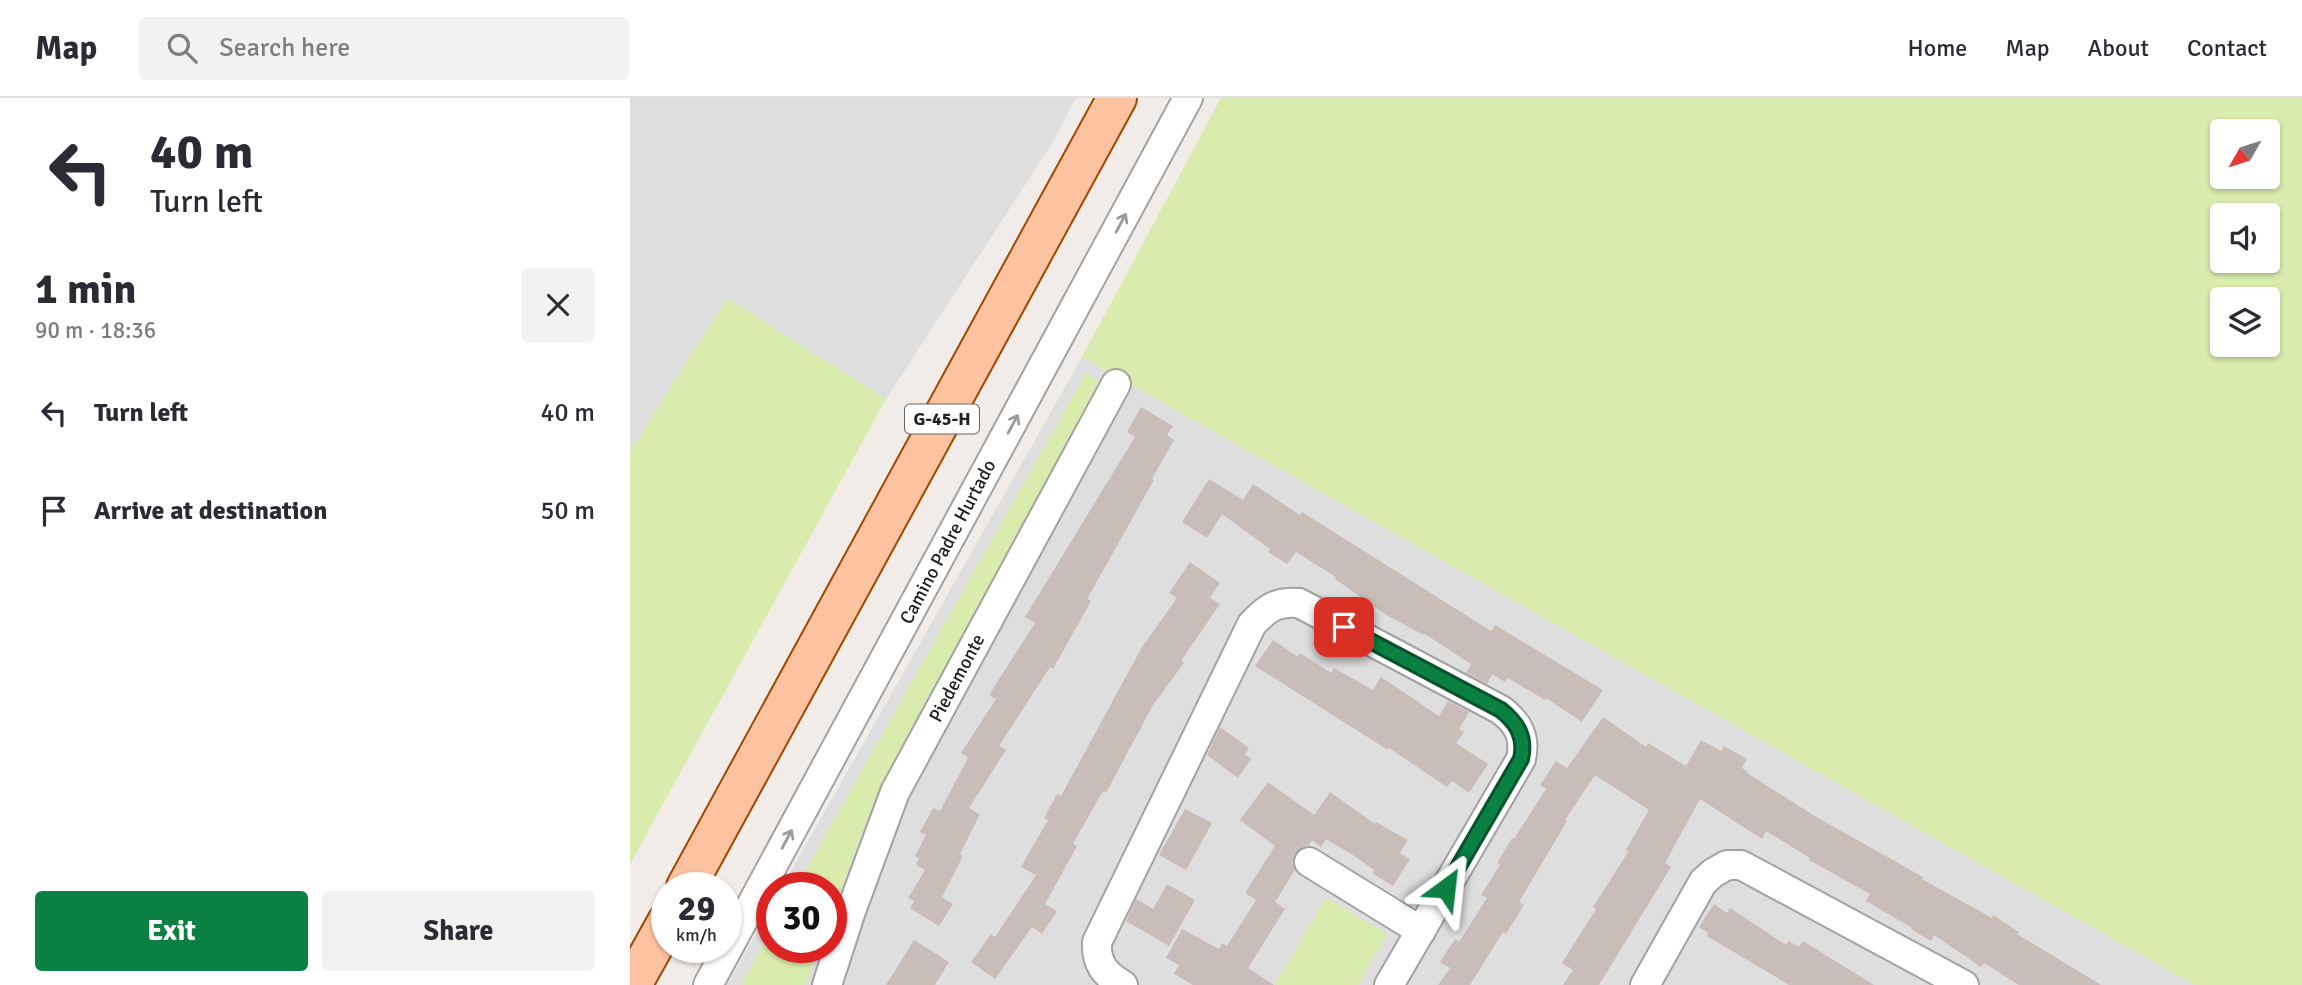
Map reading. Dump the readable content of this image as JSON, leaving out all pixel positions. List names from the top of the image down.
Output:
{
  "streets": {
    "main road": ["G-45-H"],
    "street": ["Camino Padre Hurtado", "Piedemonte"]
  },
  "one_way": ["Camino Padre Hurtado"],
  "north": "bottom left",
  "page": {
    "header": "Map",
    "search": "Search here",
    "nav": [
      "Home",
      "Map",
      "About",
      "Contact"
    ],
    "turn": ["40 m", "Turn left"],
    "heading": ["1 min", "90 m · 18:36"],
    "list": [
      {
        "name": "Turn left",
        "value": "40 m"
      },
      {
        "name": "Arrive at destination",
        "value": "50 m"
      }
    ],
    "speed": "29 km/h",
    "limit": "30",
    "buttons": ["Exit", "Share"]
  }
}
